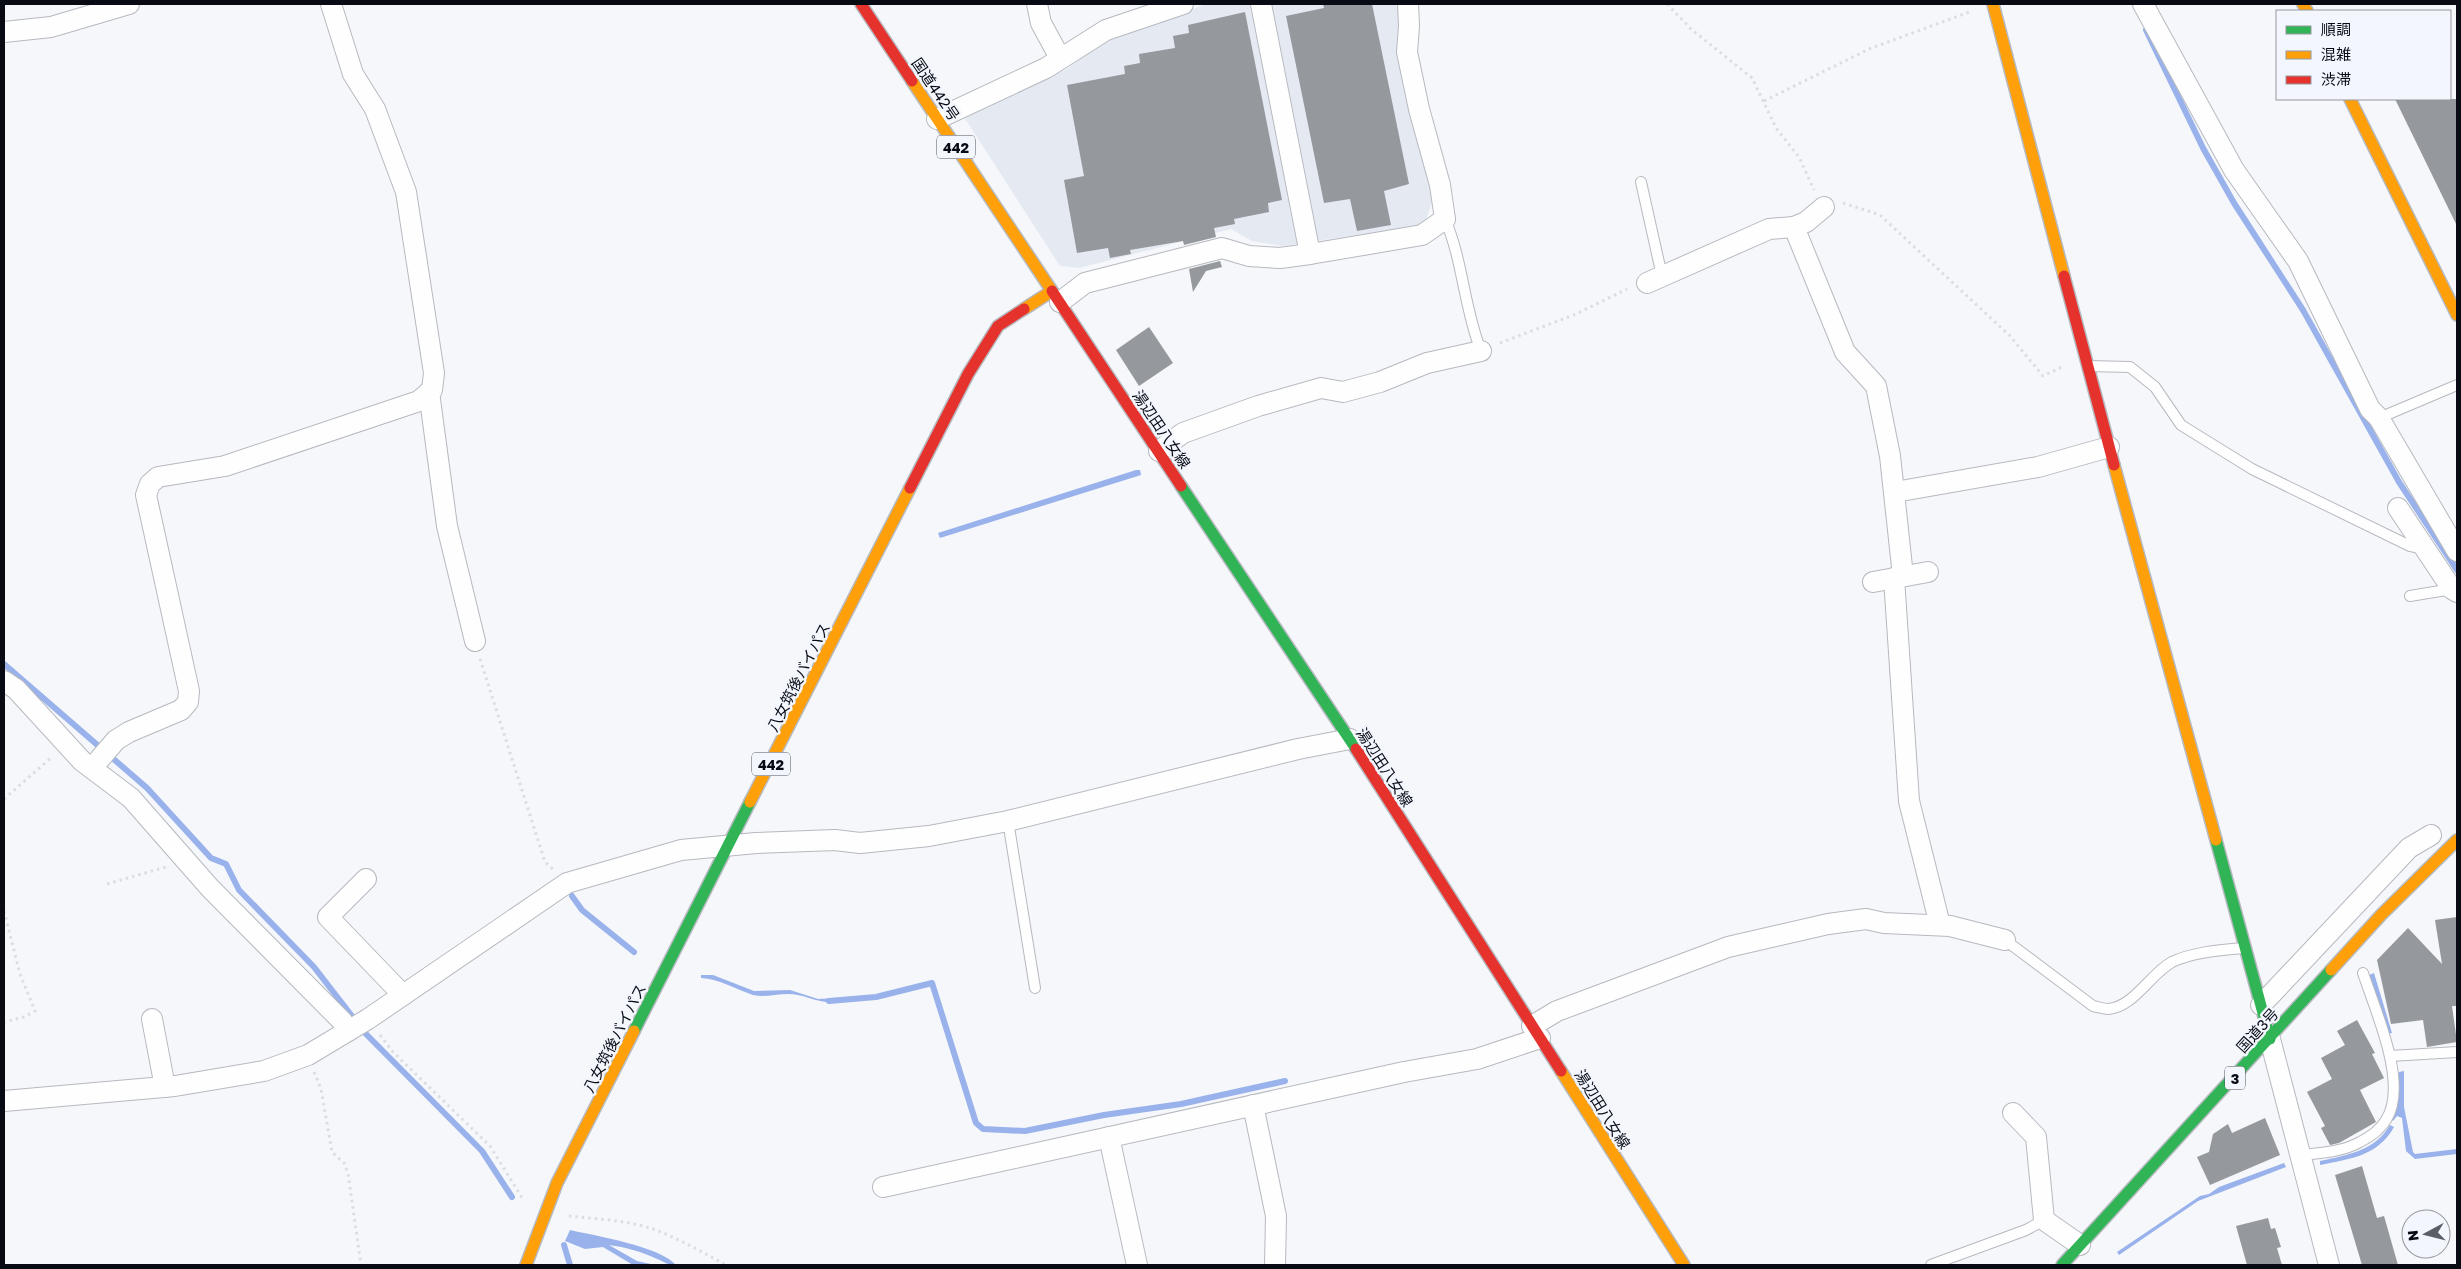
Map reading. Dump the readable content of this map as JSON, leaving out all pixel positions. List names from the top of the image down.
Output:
{
  "streets": {
    "main road": [
      "国道442号",
      "442",
      "湯辺田八女線",
      "八女筑後バイパス",
      "国道3号",
      "3"
    ]
  },
  "crossings": [
    ["国道442号", "湯辺田八女線"],
    ["国道442号", "八女筑後バイパス"],
    ["湯辺田八女線", "八女筑後バイパス"]
  ],
  "legend": ["順調", "混雑", "渋滞"],
  "north": "left"
}
